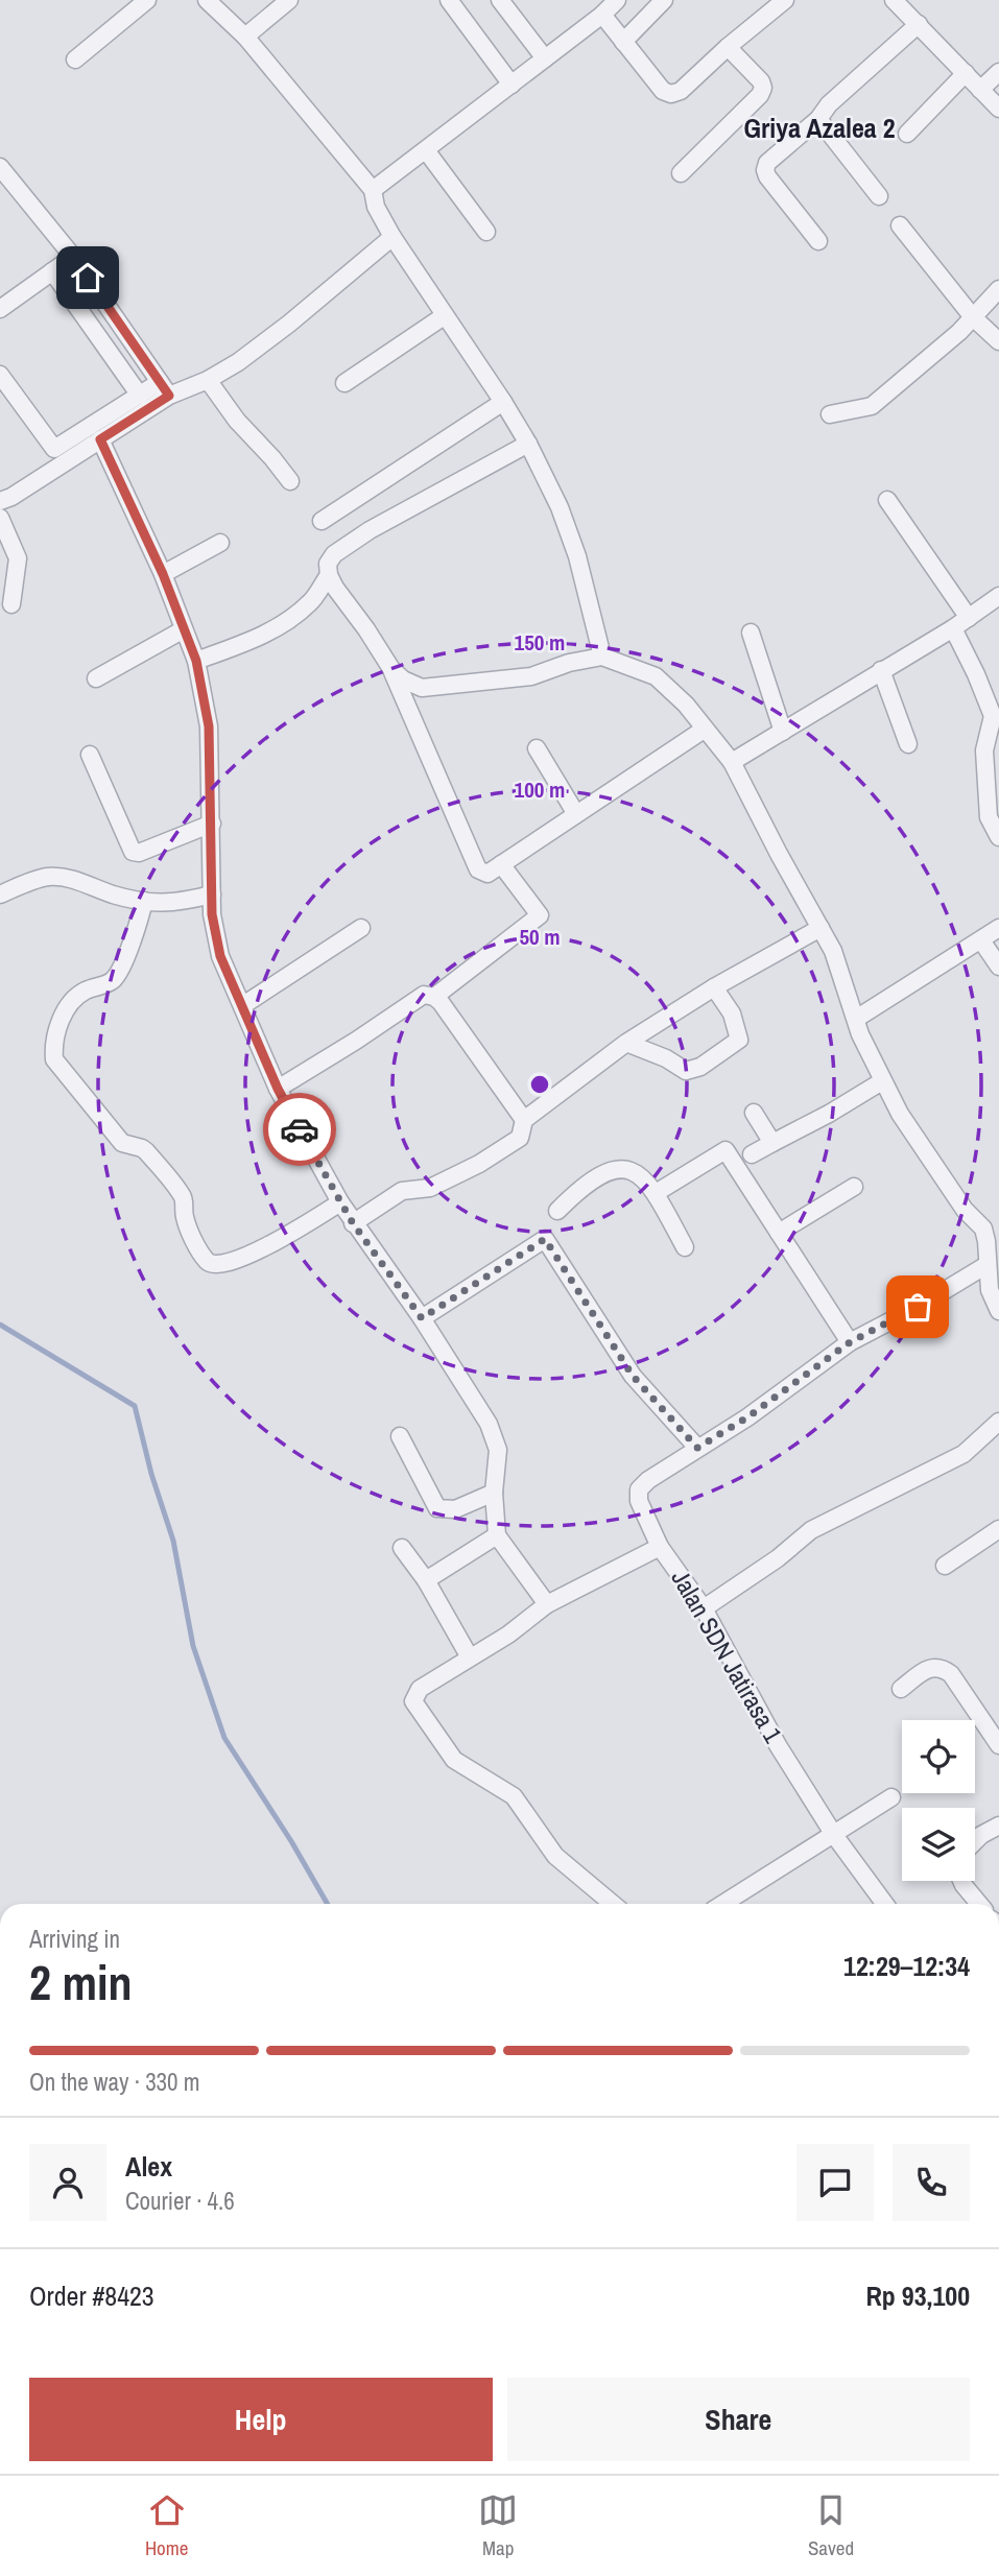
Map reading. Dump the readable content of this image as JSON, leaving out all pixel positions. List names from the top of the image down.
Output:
{
  "streets": {
    "street": ["Jalan SDN Jatirasa 1"]
  },
  "districts": ["Griya Azalea 2"],
  "page": {
    "heading": ["2 min", "Arriving in", "12:29–12:34"],
    "panel": [
      "Alex",
      "Courier · 4.6",
      "Order #8423",
      "Rp 93,100"
    ],
    "bar": "On the way · 330 m",
    "buttons": ["Help", "Share"],
    "tabs": ["Home", "Map", "Saved"]
  },
  "rings": ["150 m", "100 m", "50 m"]
}
